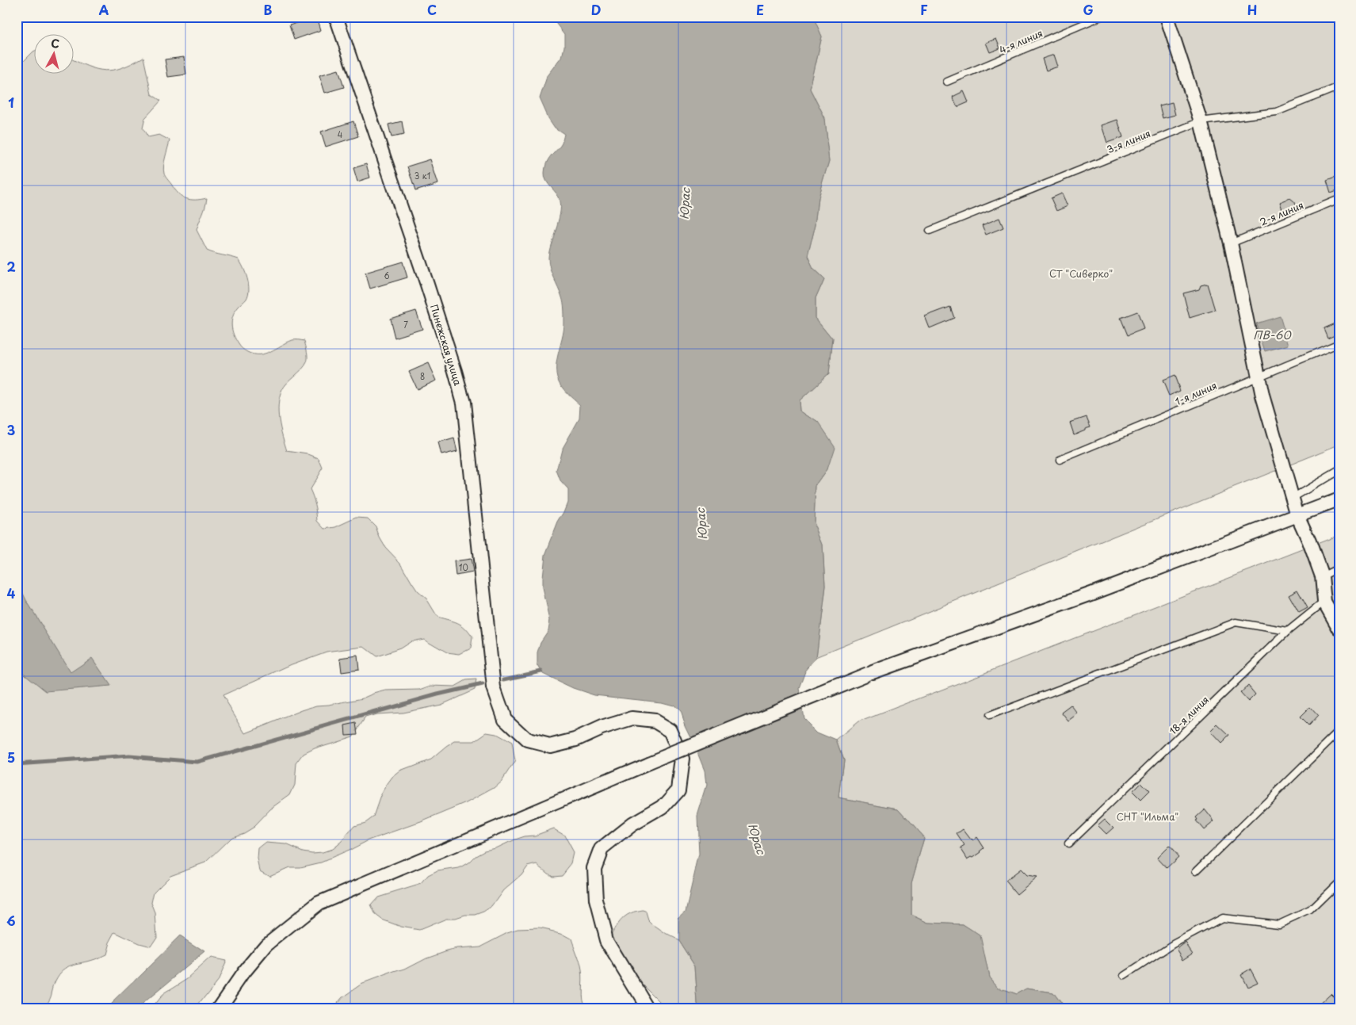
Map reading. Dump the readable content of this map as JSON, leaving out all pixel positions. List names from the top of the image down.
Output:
{
  "streets": {
    "street": ["Пинежская улица"],
    "lane": [
      "4-я линия",
      "3-я линия",
      "2-я линия",
      "1-я линия",
      "18-я линия"
    ]
  },
  "water": ["Юрас", "ПВ-60"],
  "parks": ["СТ \"Сиверко\"", "СНТ \"Ильма\""],
  "house_numbers": [
    "4",
    "3 к1",
    "6",
    "7",
    "8",
    "10"
  ],
  "north": "top",
  "grid": {
    "columns": [
      "A",
      "B",
      "C",
      "D",
      "E",
      "F",
      "G",
      "H"
    ],
    "rows": [
      "1",
      "2",
      "3",
      "4",
      "5",
      "6"
    ]
  }
}
